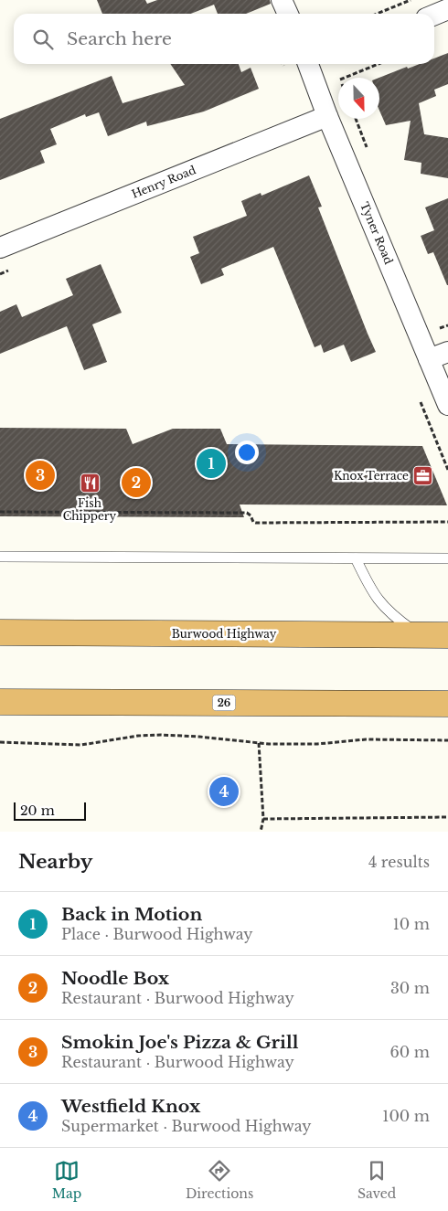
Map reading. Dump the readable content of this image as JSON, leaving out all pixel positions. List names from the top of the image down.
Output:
{
  "streets": {
    "highway": ["Burwood Highway", "26"],
    "street": ["Henry Road", "Tyner Road"]
  },
  "crossings": [
    ["Henry Road", "Tyner Road"]
  ],
  "places": {
    "office": ["Knox Terrace"],
    "restaurant": ["Fish Chippery"]
  },
  "scale_bar": "20 m",
  "north": "bottom",
  "page": {
    "search": "Search here",
    "pins": [
      "1",
      "3",
      "2",
      "4"
    ],
    "scale": "20 m",
    "heading": ["Nearby", "4 results"],
    "list": [
      {
        "mark": "1",
        "name": "Back in Motion",
        "note": "Place · Burwood Highway",
        "value": "10 m"
      },
      {
        "mark": "2",
        "name": "Noodle Box",
        "note": "Restaurant · Burwood Highway",
        "value": "30 m"
      },
      {
        "mark": "3",
        "name": "Smokin Joe's Pizza & Grill",
        "note": "Restaurant · Burwood Highway",
        "value": "60 m"
      },
      {
        "mark": "4",
        "name": "Westfield Knox",
        "note": "Supermarket · Burwood Highway",
        "value": "100 m"
      }
    ],
    "nav": ["Map", "Directions", "Saved"]
  }
}
